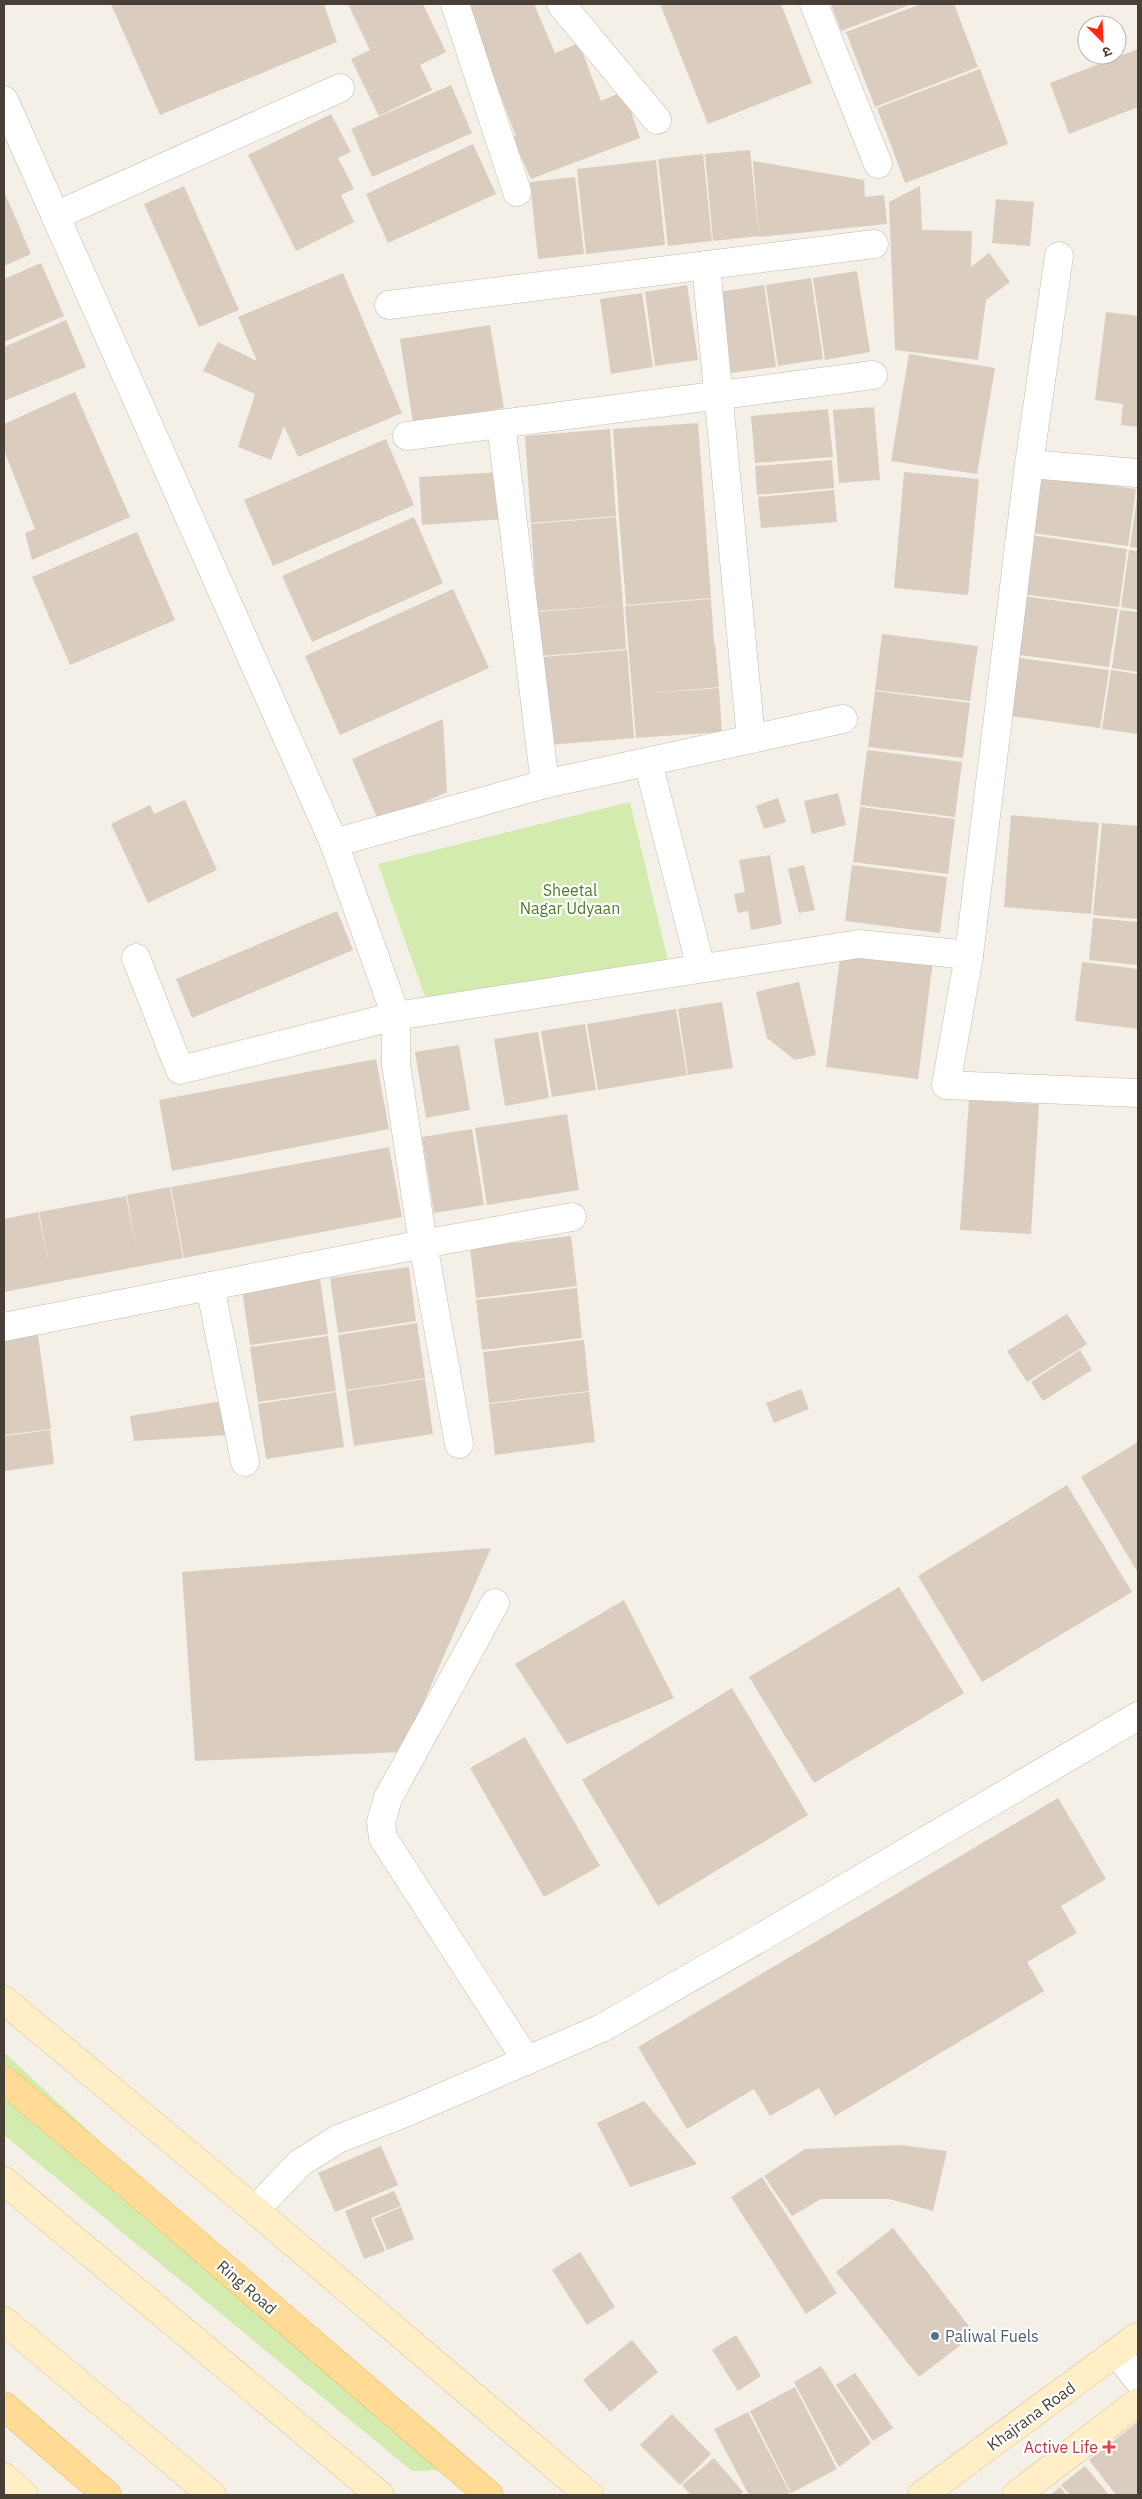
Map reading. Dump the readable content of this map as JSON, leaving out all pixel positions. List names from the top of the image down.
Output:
{
  "streets": {
    "main road": ["Ring Road", "Khajrana Road"]
  },
  "parks": ["Sheetal Nagar Udyaan"],
  "places": {
    "other": ["Paliwal Fuels"],
    "health": ["Active Life"]
  },
  "north": "bottom right"
}
